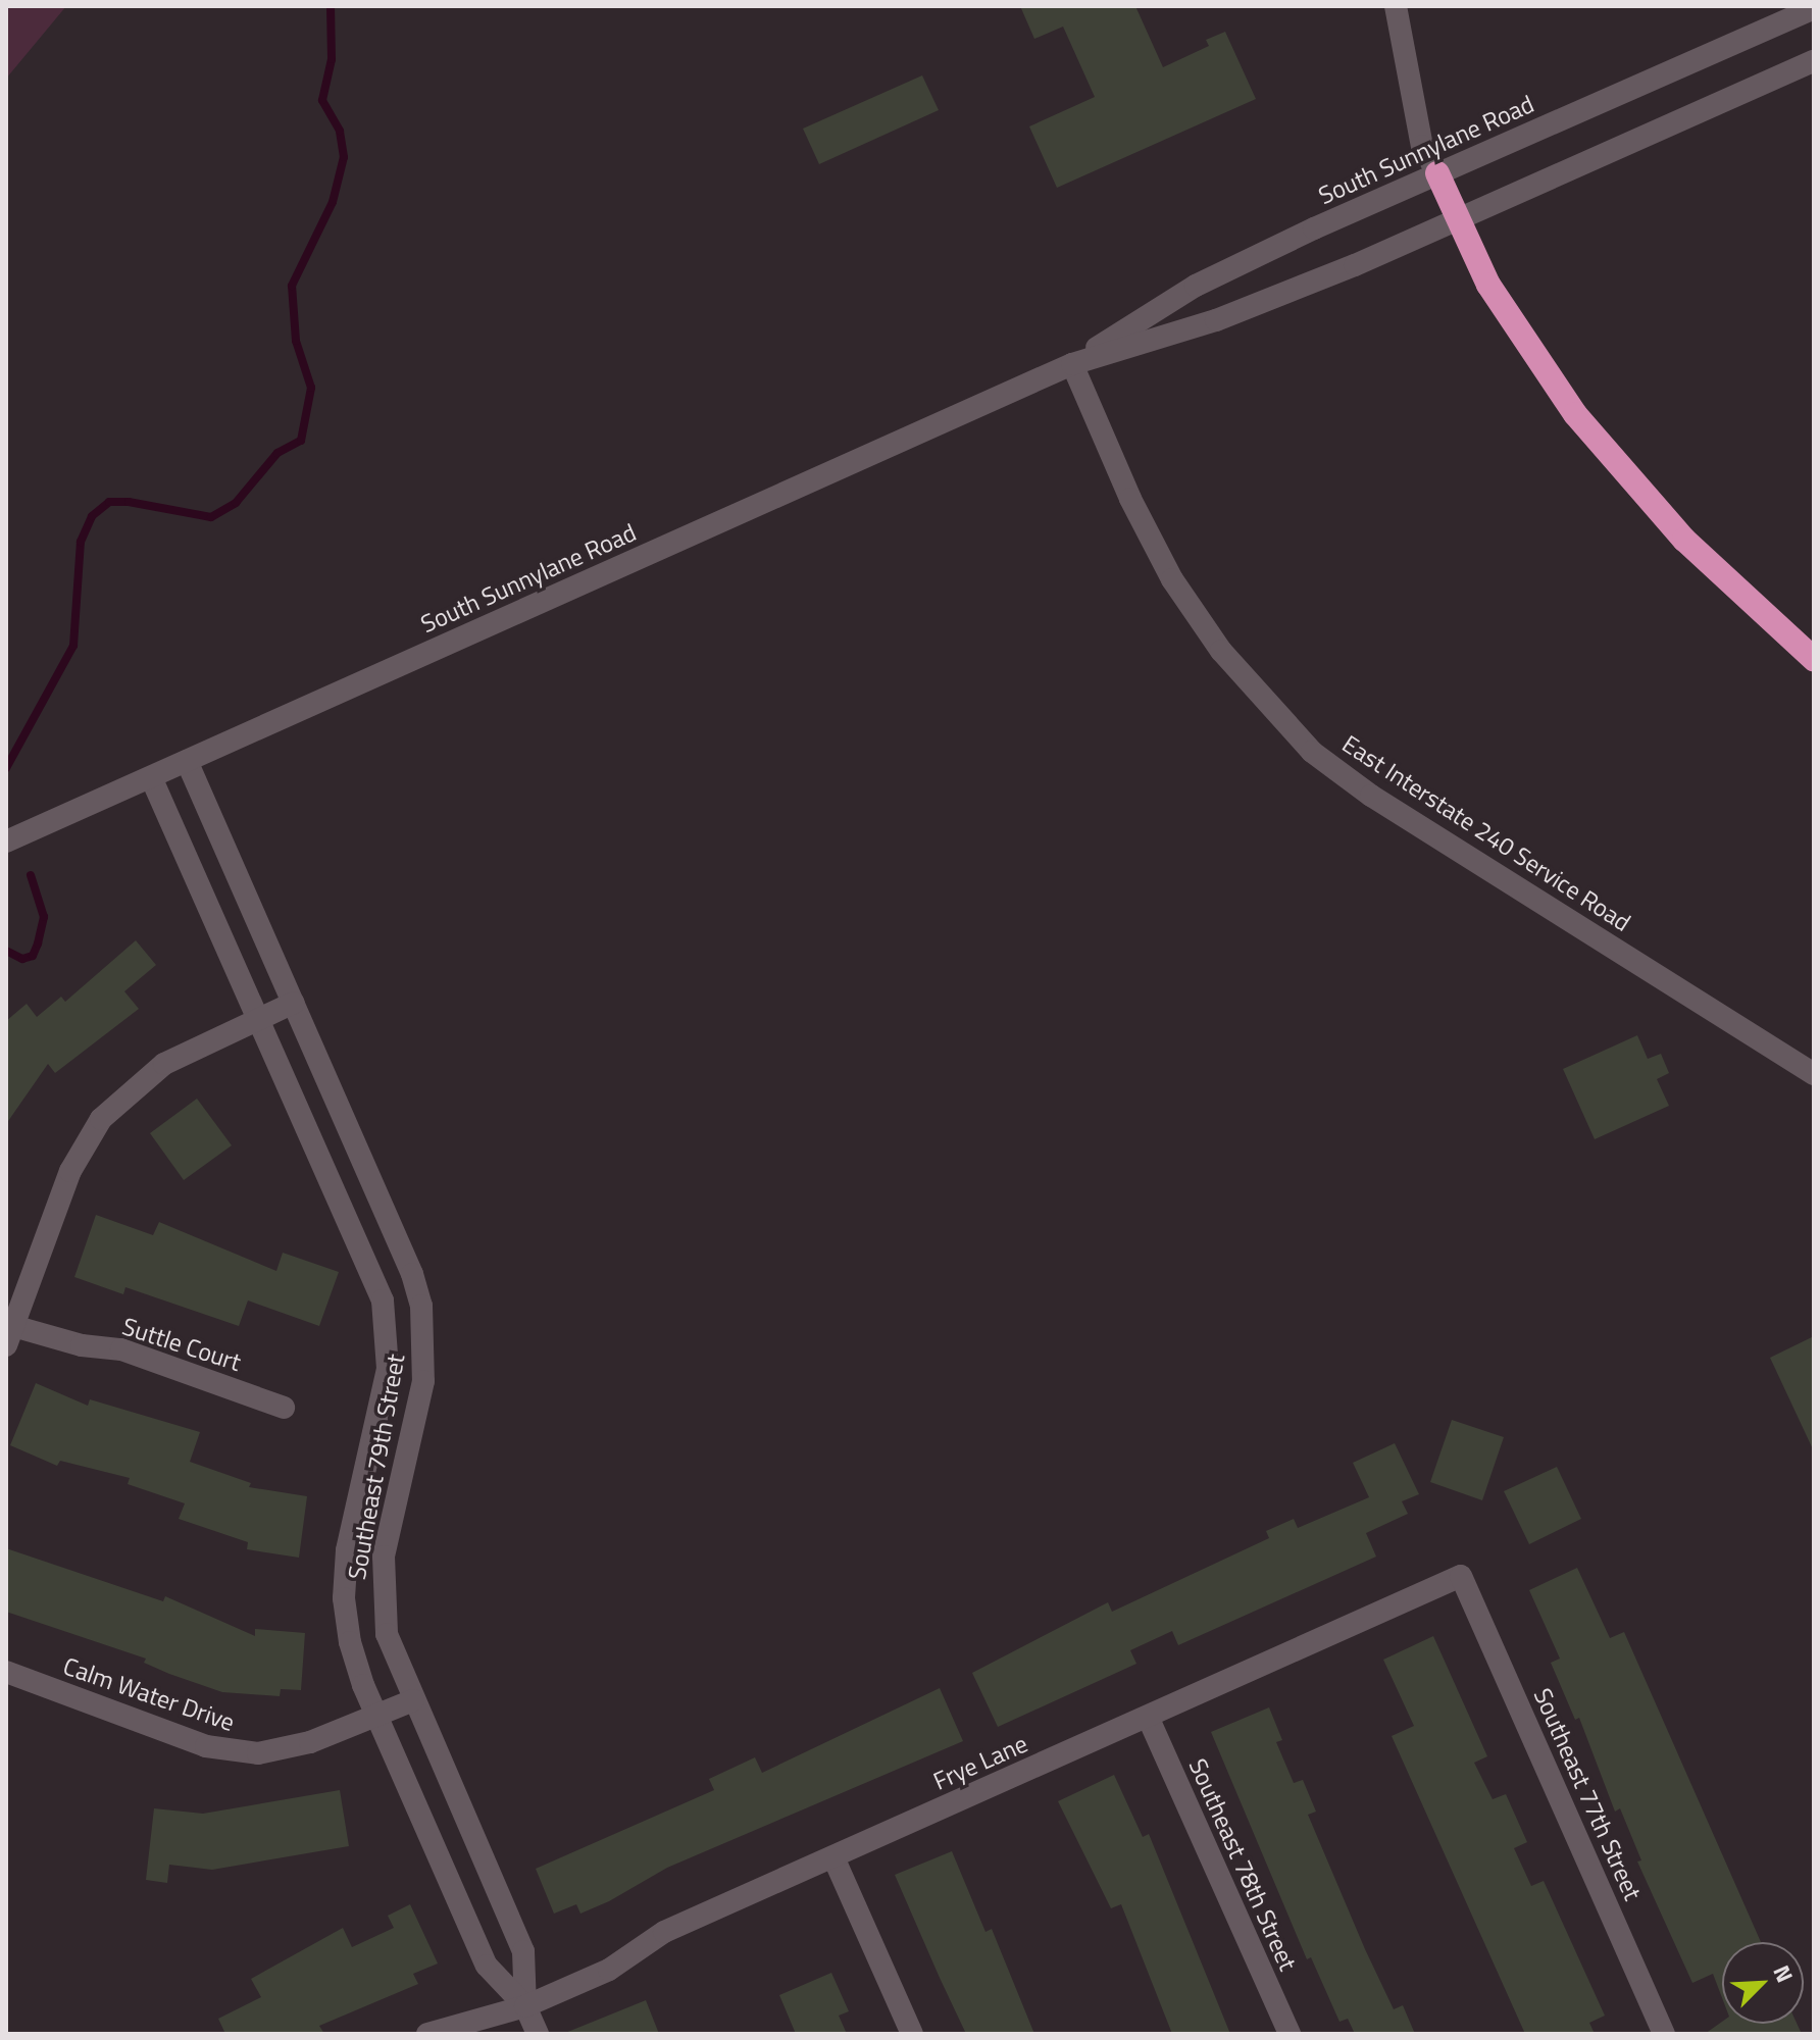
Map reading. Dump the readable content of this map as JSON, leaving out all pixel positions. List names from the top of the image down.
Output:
{
  "streets": {
    "street": [
      "South Sunnylane Road",
      "East Interstate 240 Service Road",
      "Suttle Court",
      "Southeast 79th Street",
      "Calm Water Drive",
      "Frye Lane",
      "Southeast 77th Street",
      "Southeast 78th Street"
    ]
  },
  "crossings": [
    ["South Sunnylane Road", "East Interstate 240 Service Road"],
    ["South Sunnylane Road", "Southeast 79th Street"],
    ["Southeast 79th Street", "Calm Water Drive"],
    ["Southeast 79th Street", "Frye Lane"],
    ["Frye Lane", "Southeast 77th Street"],
    ["Frye Lane", "Southeast 78th Street"]
  ],
  "north": "top right"
}
